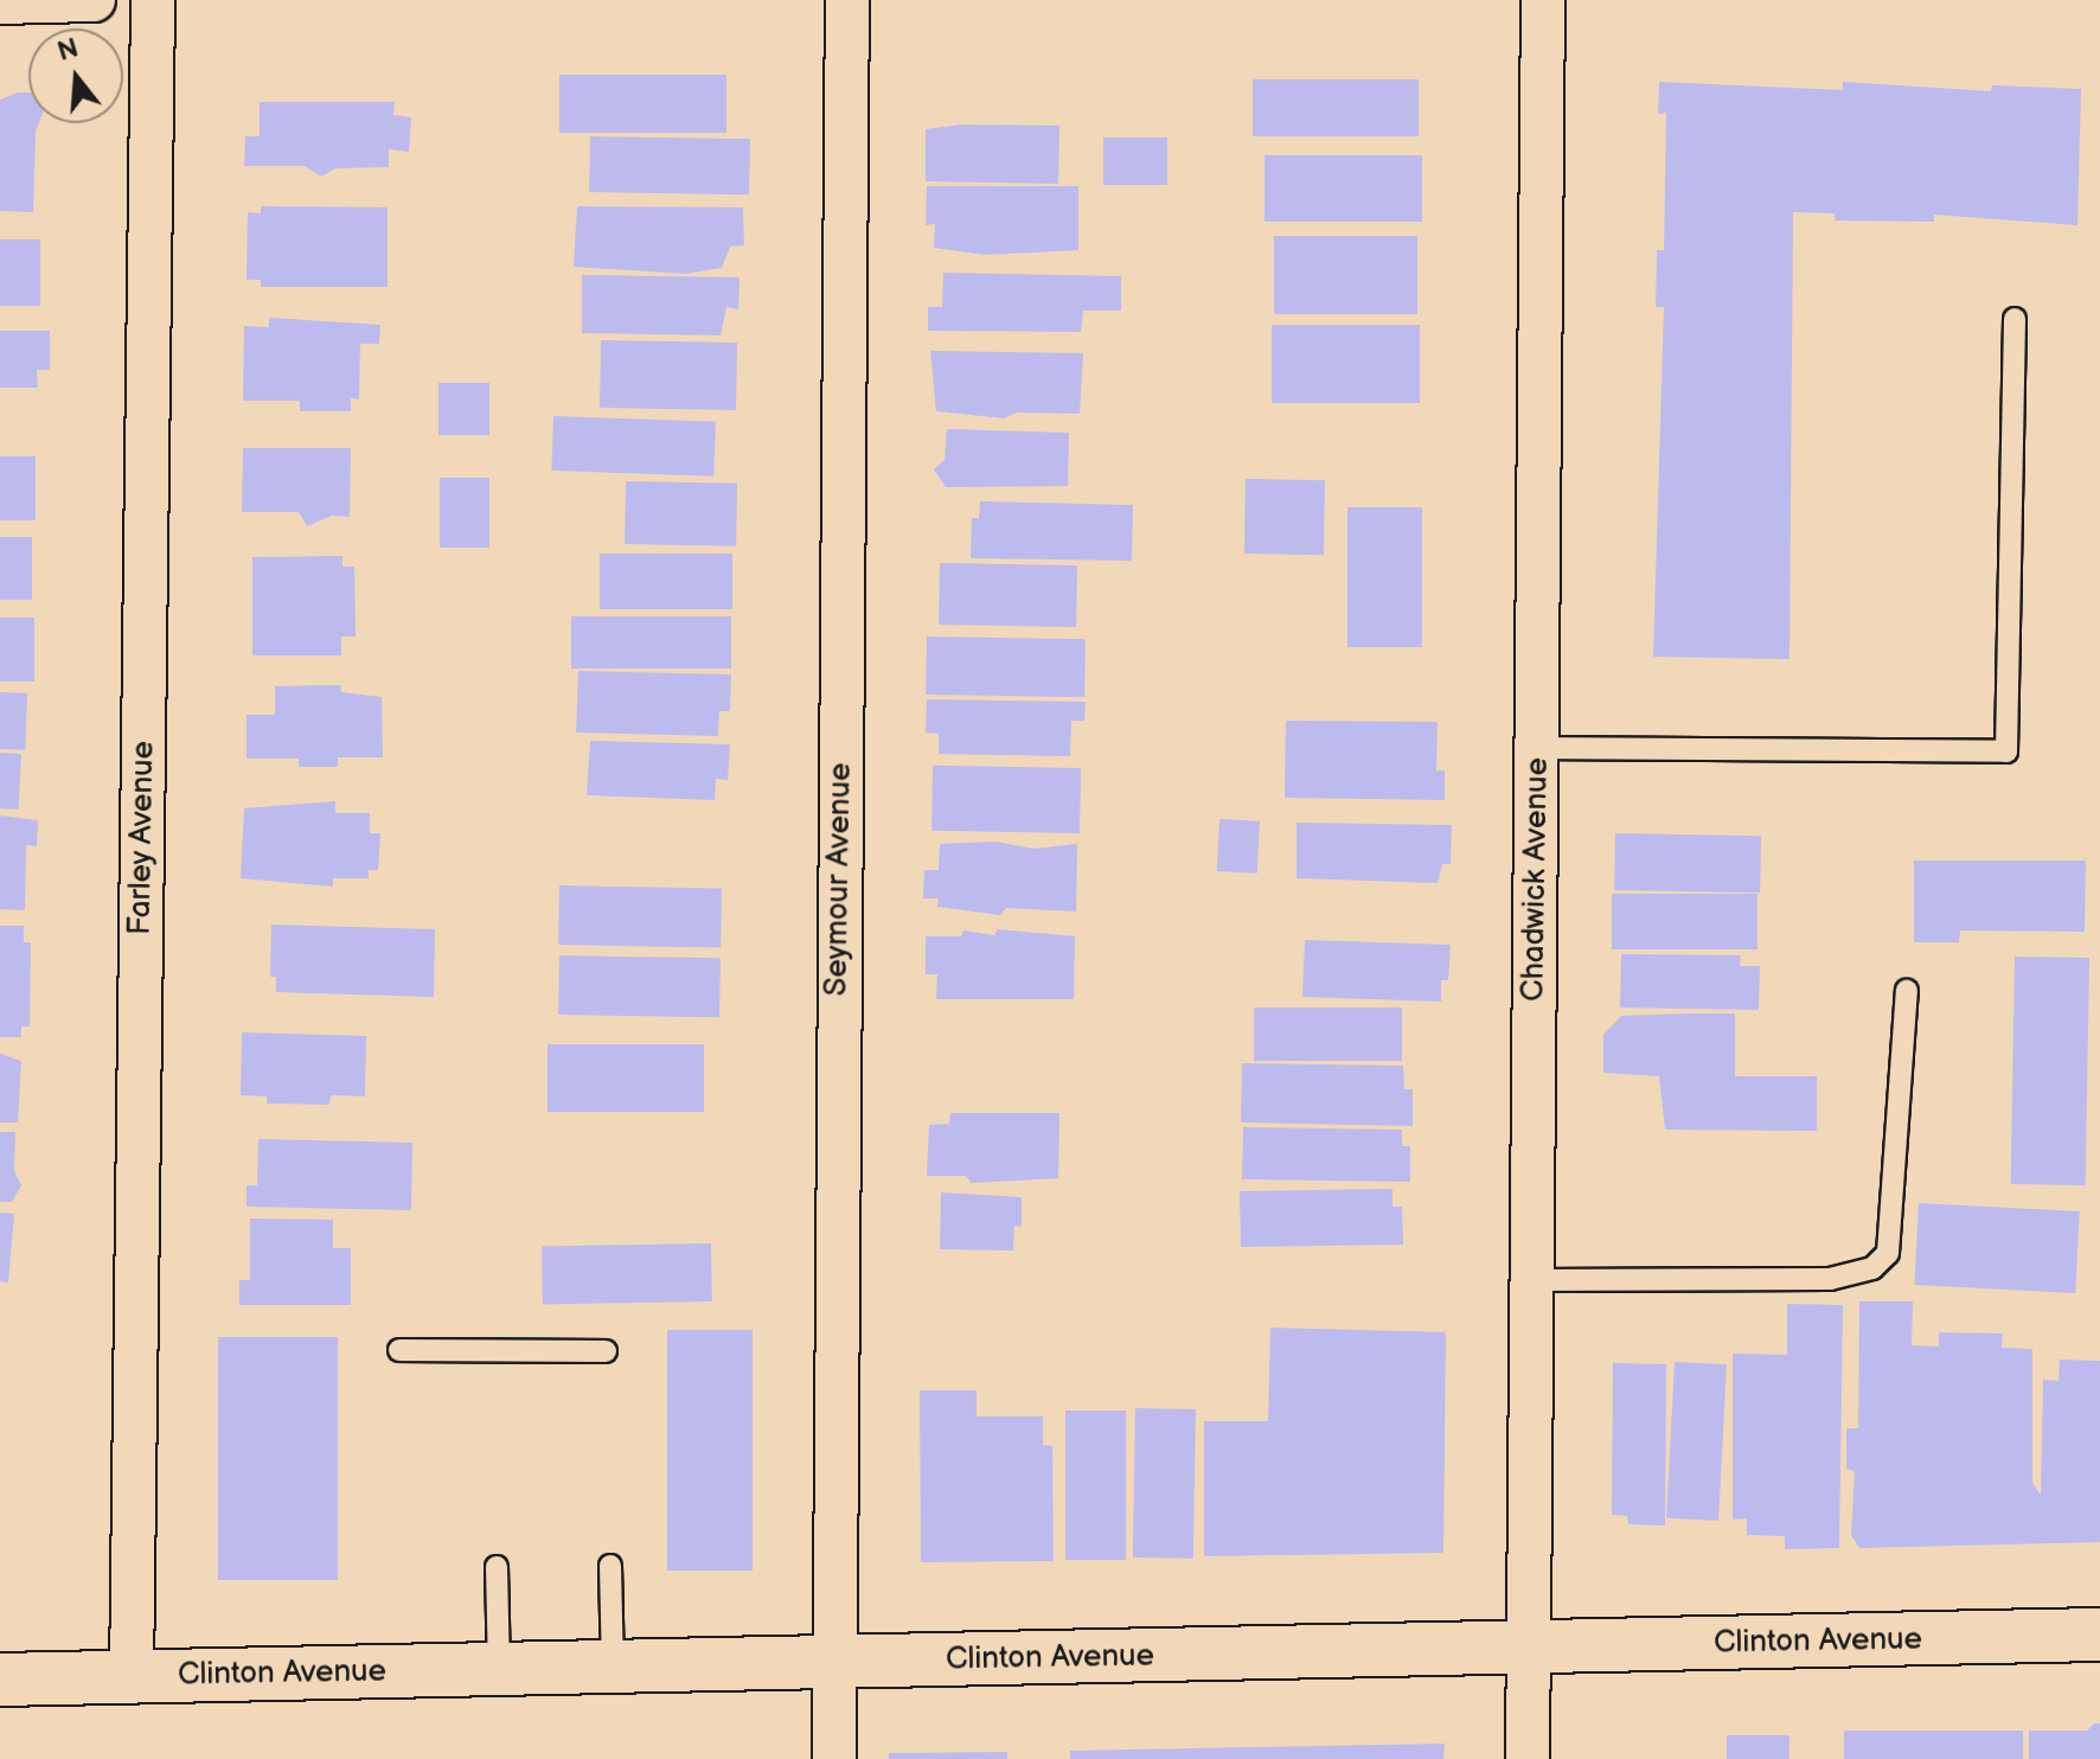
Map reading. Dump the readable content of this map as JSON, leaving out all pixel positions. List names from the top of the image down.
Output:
{
  "streets": {
    "main road": ["Clinton Avenue"],
    "street": ["Farley Avenue", "Seymour Avenue", "Chadwick Avenue"]
  },
  "crossings": [
    ["Farley Avenue", "Clinton Avenue"],
    ["Seymour Avenue", "Clinton Avenue"],
    ["Chadwick Avenue", "Clinton Avenue"]
  ],
  "north": "top"
}
